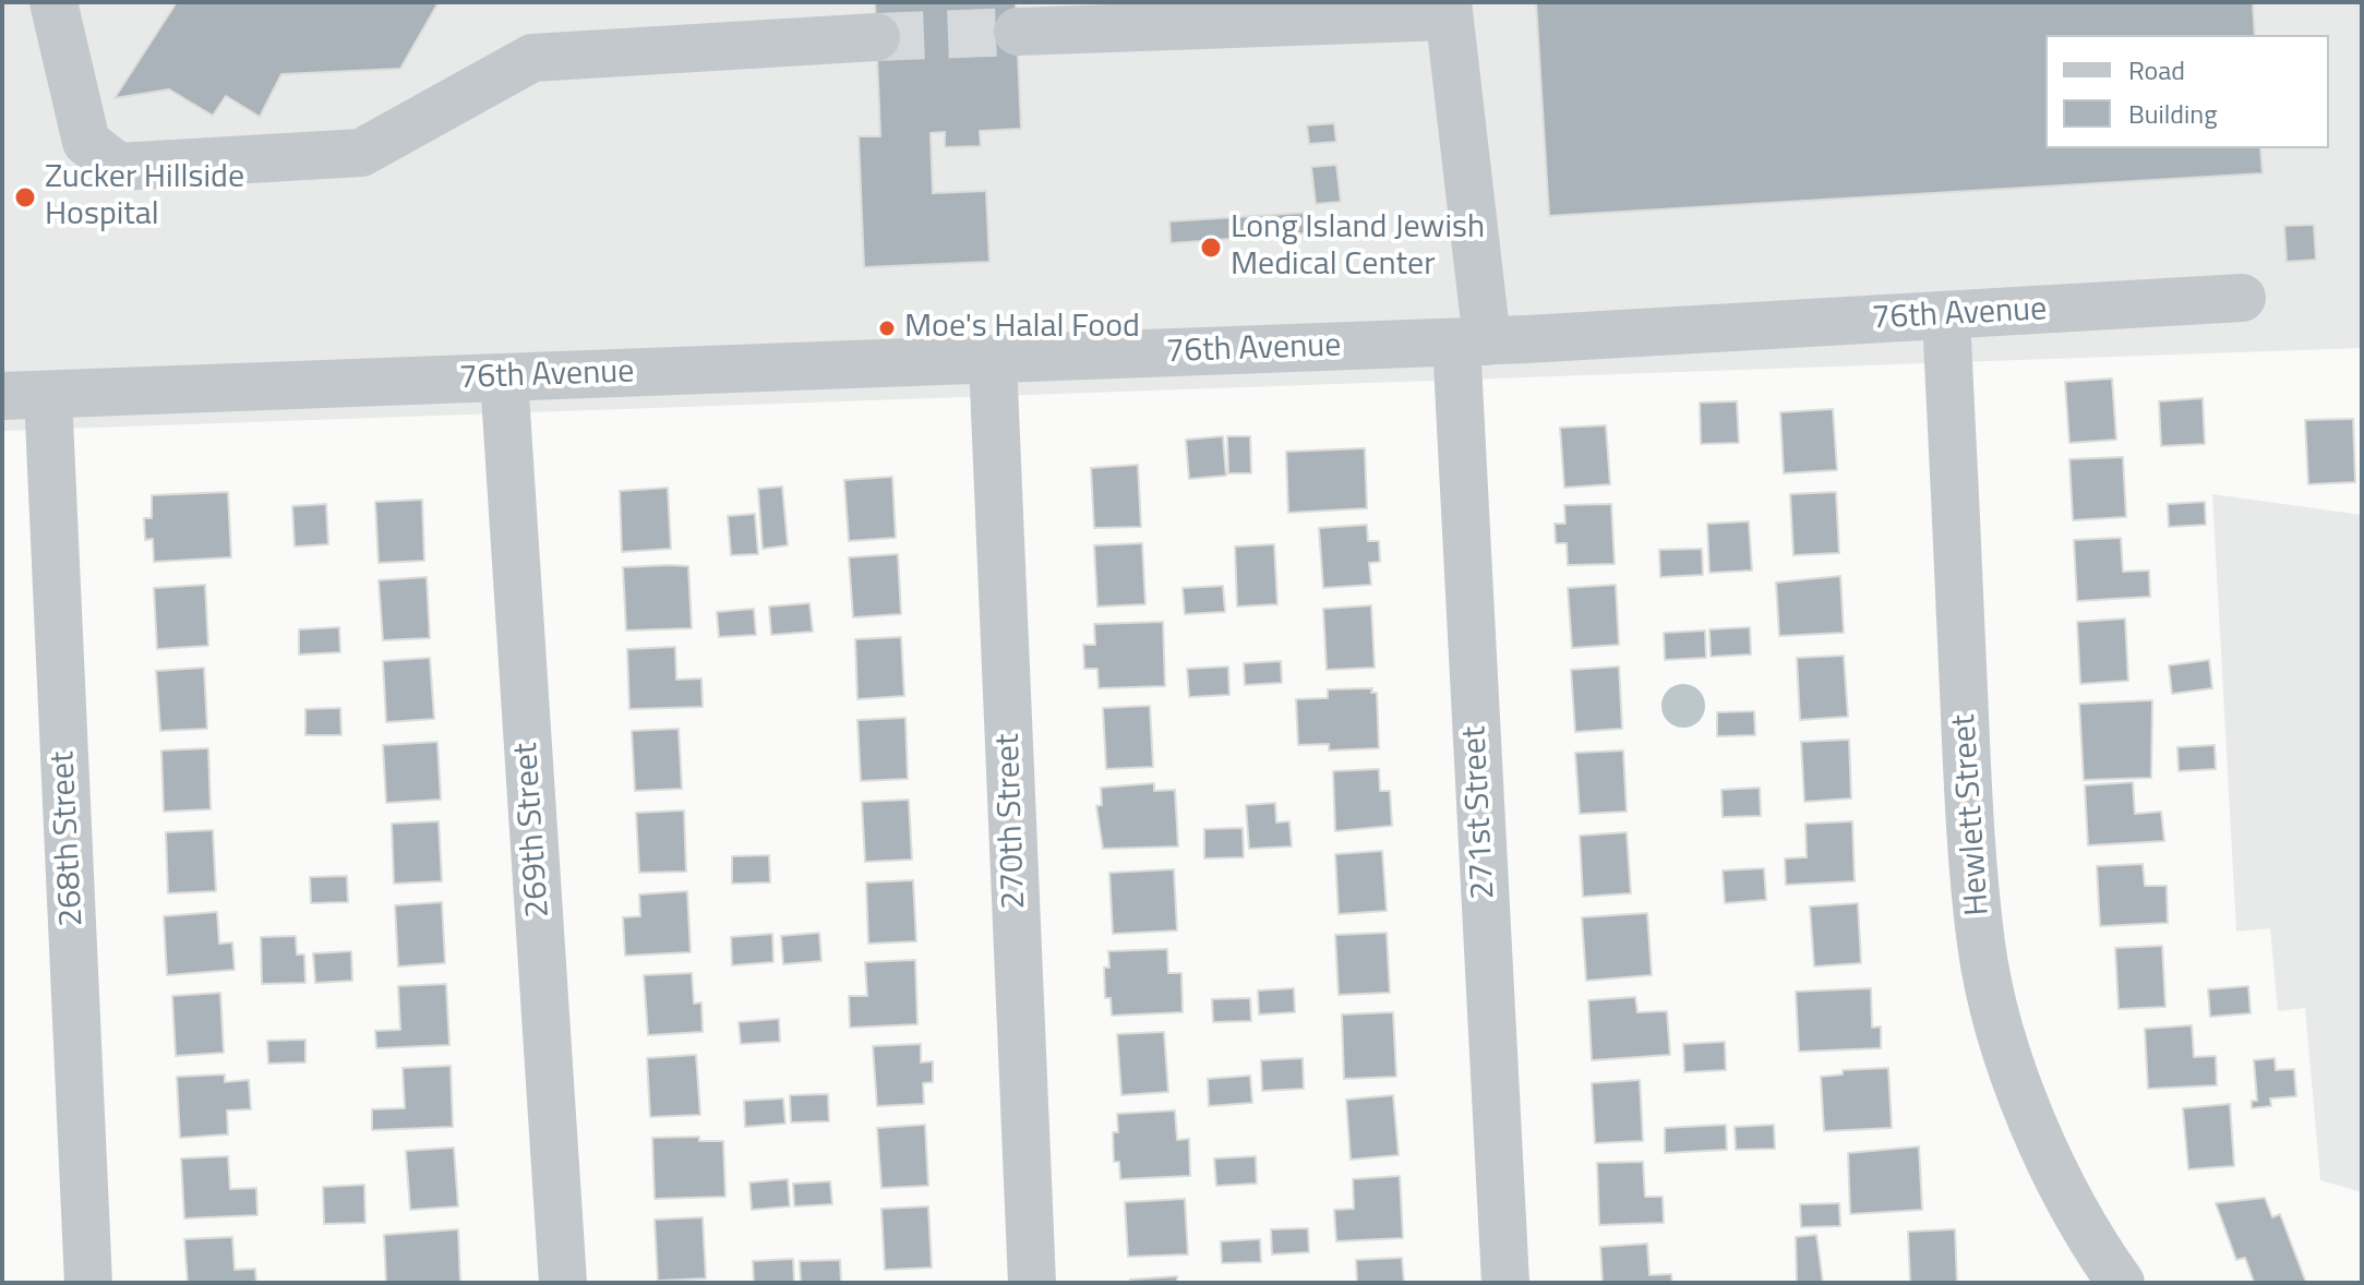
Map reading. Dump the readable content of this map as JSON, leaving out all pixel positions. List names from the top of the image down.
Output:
{
  "streets": {
    "street": [
      "76th Avenue",
      "271st Street",
      "Hewlett Street",
      "270th Street",
      "269th Street",
      "268th Street"
    ]
  },
  "crossings": [
    ["76th Avenue", "271st Street"],
    ["76th Avenue", "Hewlett Street"],
    ["76th Avenue", "270th Street"],
    ["76th Avenue", "269th Street"],
    ["76th Avenue", "268th Street"]
  ],
  "places": ["Zucker Hillside Hospital", "Long Island Jewish Medical Center", "Moe's Halal Food"],
  "legend": ["Road", "Building"]
}
